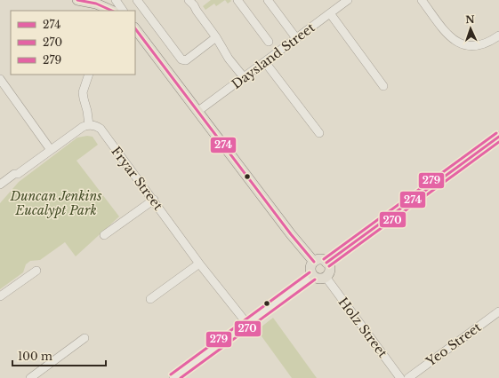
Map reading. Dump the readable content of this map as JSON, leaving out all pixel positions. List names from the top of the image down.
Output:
{
  "streets": {
    "street": [
      "Daysland Street",
      "Fryar Street",
      "Holz Street",
      "Yeo Street"
    ]
  },
  "parks": ["Duncan Jenkins Eucalypt Park"],
  "lines": ["transit line 274", "transit line 279", "transit line 270"],
  "legend": ["274", "270", "279"],
  "scale_bar": "100 m",
  "north": "top"
}
